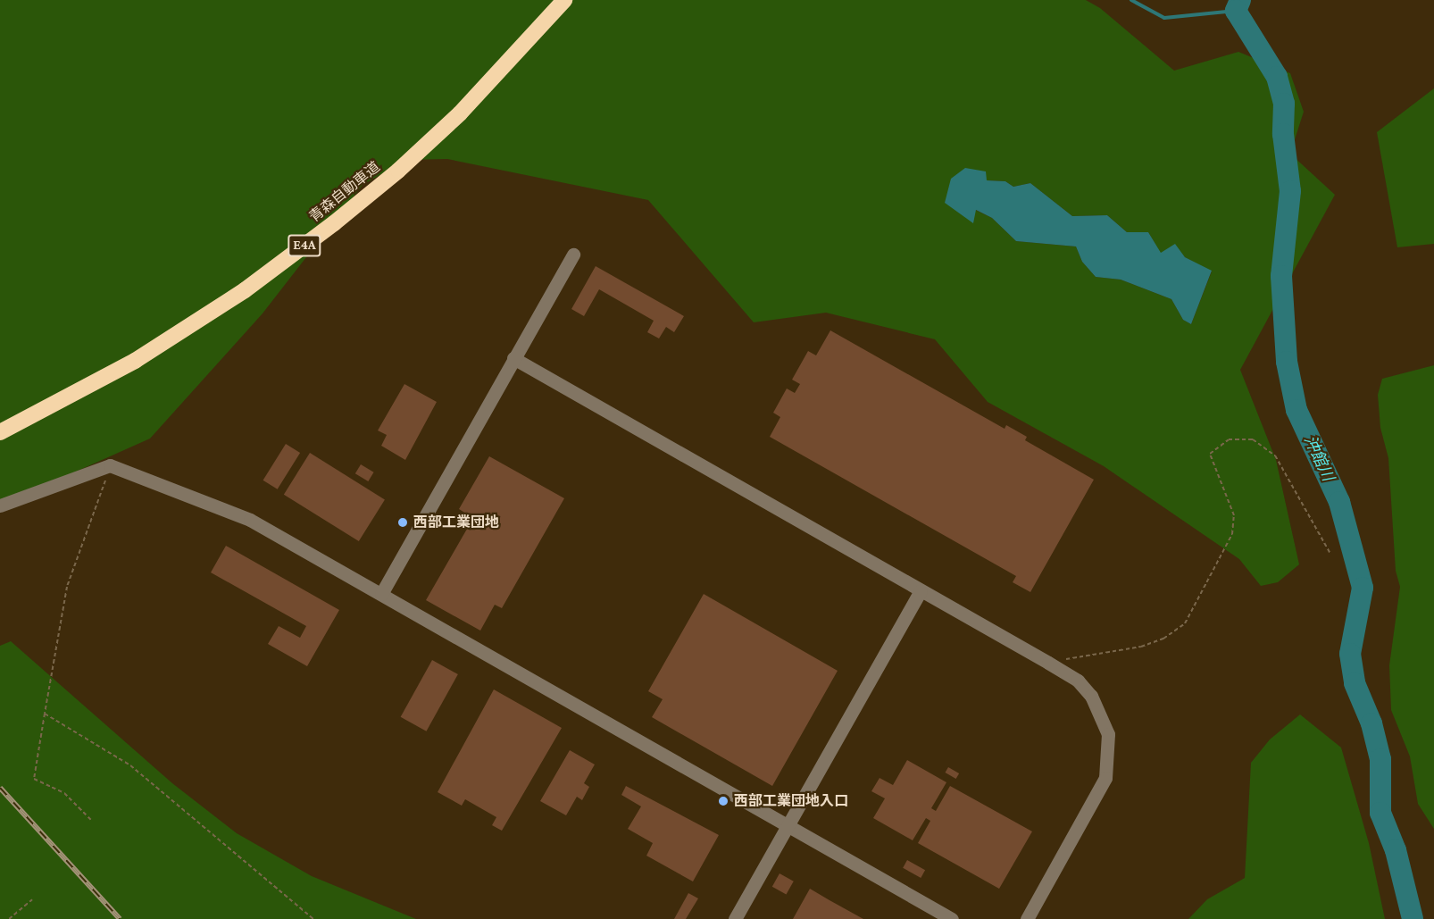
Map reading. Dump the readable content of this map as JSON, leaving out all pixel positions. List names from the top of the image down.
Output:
{
  "streets": {
    "highway": ["青森自動車道", "E4A"]
  },
  "water": ["沖館川"],
  "places": ["西部工業団地", "西部工業団地入口"]
}
